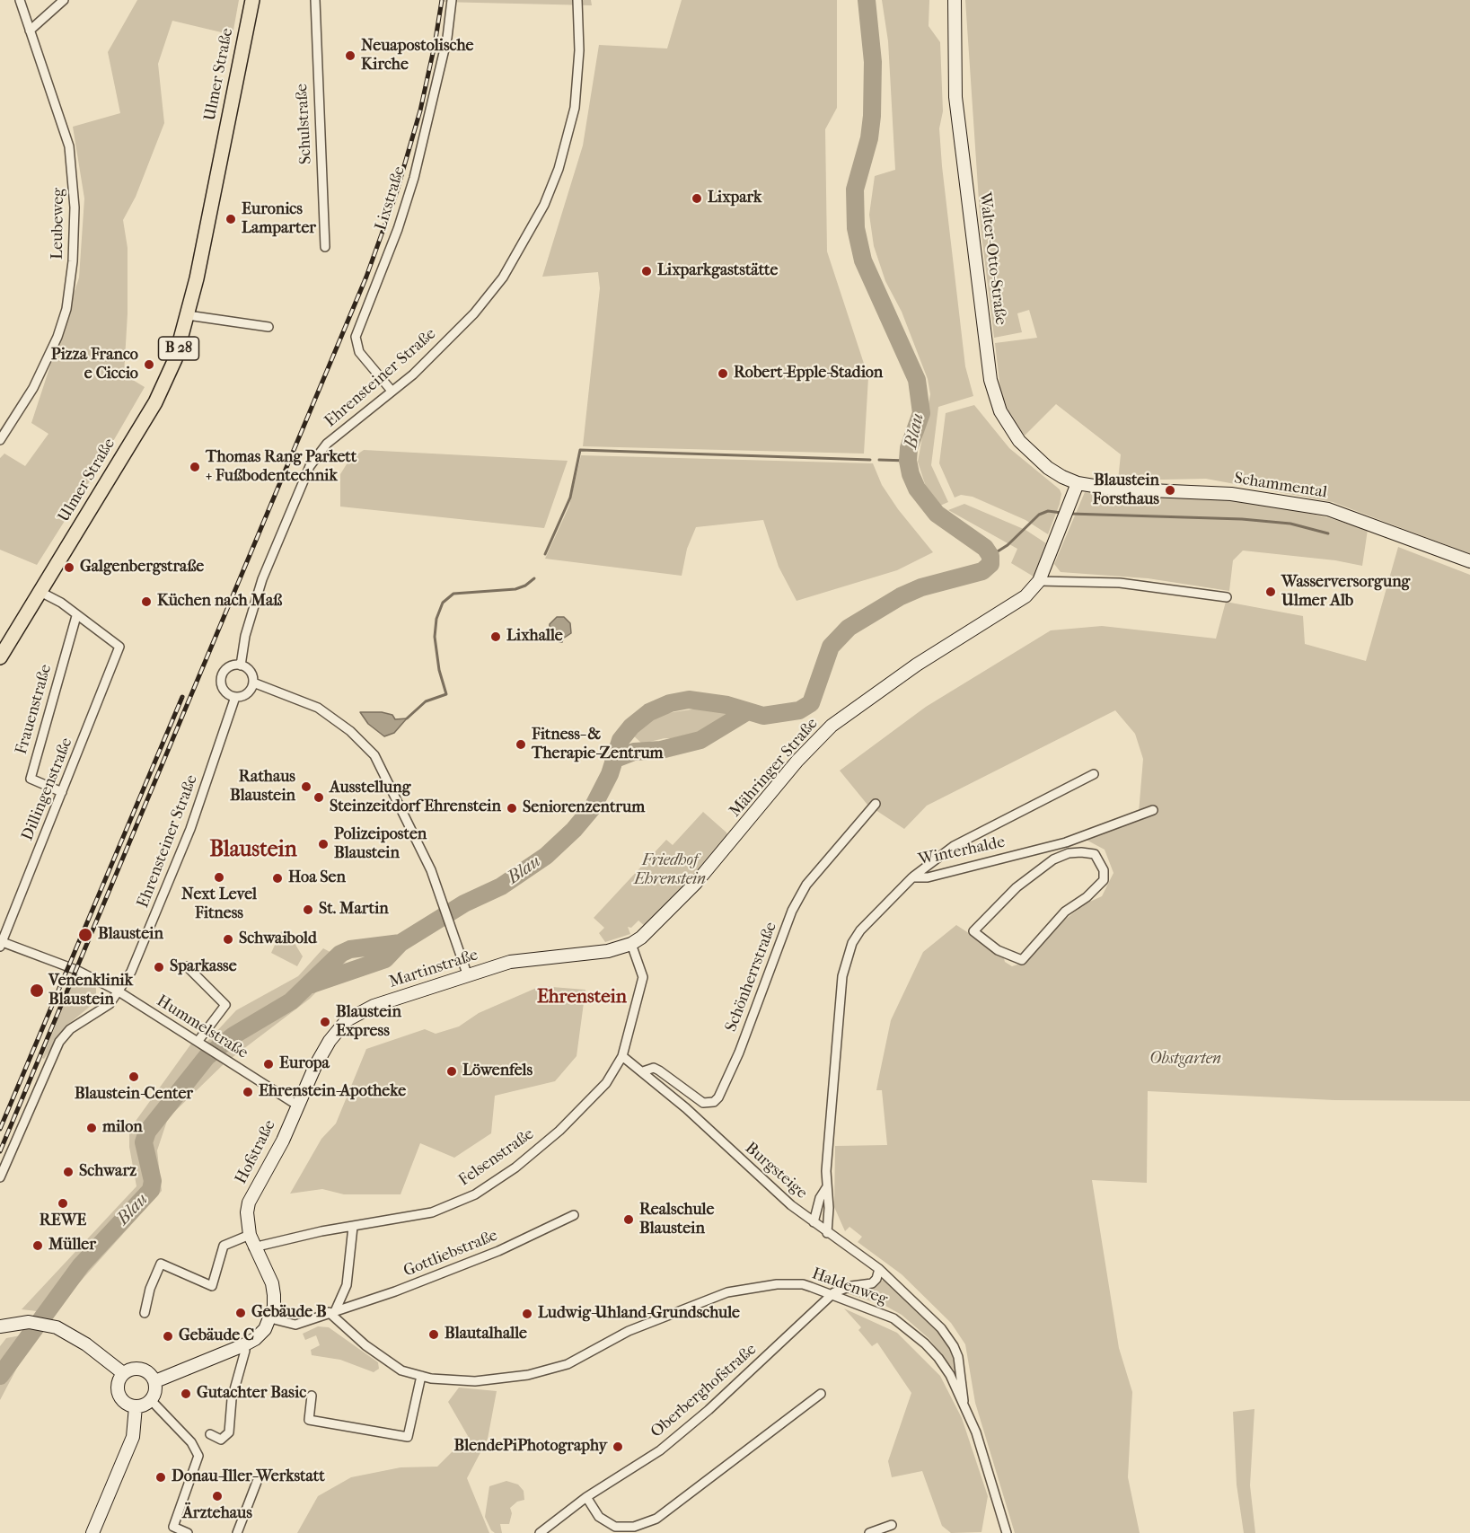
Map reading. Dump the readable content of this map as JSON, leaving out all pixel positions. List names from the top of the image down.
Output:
{
  "streets": {
    "main road": ["Ulmer Straße", "B 28"],
    "street": [
      "Schulstraße",
      "Lixstraße",
      "Leubeweg",
      "Walter-Otto-Straße",
      "Ehrensteiner Straße",
      "Schammental",
      "Frauenstraße",
      "Mähringer Straße",
      "Dillingenstraße",
      "Winterhalde",
      "Martinstraße",
      "Schönherrstraße",
      "Hummelstraße",
      "Hofstraße",
      "Felsenstraße",
      "Burgsteige",
      "Gottliebstraße",
      "Haldenweg",
      "Oberberghofstraße"
    ]
  },
  "crossings": [
    ["Lixstraße", "Ehrensteiner Straße"],
    ["Walter-Otto-Straße", "Schammental"],
    ["Walter-Otto-Straße", "Mähringer Straße"],
    ["Ehrensteiner Straße", "Hummelstraße"],
    ["Schammental", "Mähringer Straße"],
    ["Frauenstraße", "Dillingenstraße"],
    ["Mähringer Straße", "Martinstraße"],
    ["Dillingenstraße", "Hummelstraße"],
    ["Winterhalde", "Burgsteige"],
    ["Martinstraße", "Hummelstraße"],
    ["Martinstraße", "Hofstraße"],
    ["Schönherrstraße", "Burgsteige"],
    ["Hummelstraße", "Hofstraße"],
    ["Hofstraße", "Gottliebstraße"],
    ["Felsenstraße", "Burgsteige"],
    ["Burgsteige", "Haldenweg"],
    ["Burgsteige", "Oberberghofstraße"],
    ["Gottliebstraße", "Haldenweg"],
    ["Haldenweg", "Oberberghofstraße"]
  ],
  "districts": ["Blaustein", "Ehrenstein"],
  "water": ["Blau"],
  "parks": ["Friedhof Ehrenstein", "Obstgarten"],
  "places": [
    "Neuapostolische Kirche",
    "Lixpark",
    "Euronics Lamparter",
    "Lixparkgaststätte",
    "Pizza Franco e Ciccio",
    "Robert-Epple-Stadion",
    "Thomas Rang Parkett + Fußbodentechnik",
    "Blaustein Forsthaus",
    "Galgenbergstraße",
    "Wasserversorgung Ulmer Alb",
    "Küchen nach Maß",
    "Lixhalle",
    "Fitness- & Therapie-Zentrum",
    "Rathaus Blaustein",
    "Ausstellung Steinzeitdorf Ehrenstein",
    "Seniorenzentrum",
    "Polizeiposten Blaustein",
    "Next Level Fitness",
    "Hoa Sen",
    "St. Martin",
    "Blaustein",
    "Schwaibold",
    "Sparkasse",
    "Venenklinik Blaustein",
    "Blaustein Express",
    "Europa",
    "Löwenfels",
    "Blaustein-Center",
    "Ehrenstein-Apotheke",
    "milon",
    "Schwarz",
    "REWE",
    "Realschule Blaustein",
    "Müller",
    "Gebäude B",
    "Ludwig-Uhland-Grundschule",
    "Blautalhalle",
    "Gebäude C",
    "Gutachter Basic",
    "BlendePiPhotography",
    "Donau-Iller-Werkstatt",
    "Ärztehaus"
  ]
}
